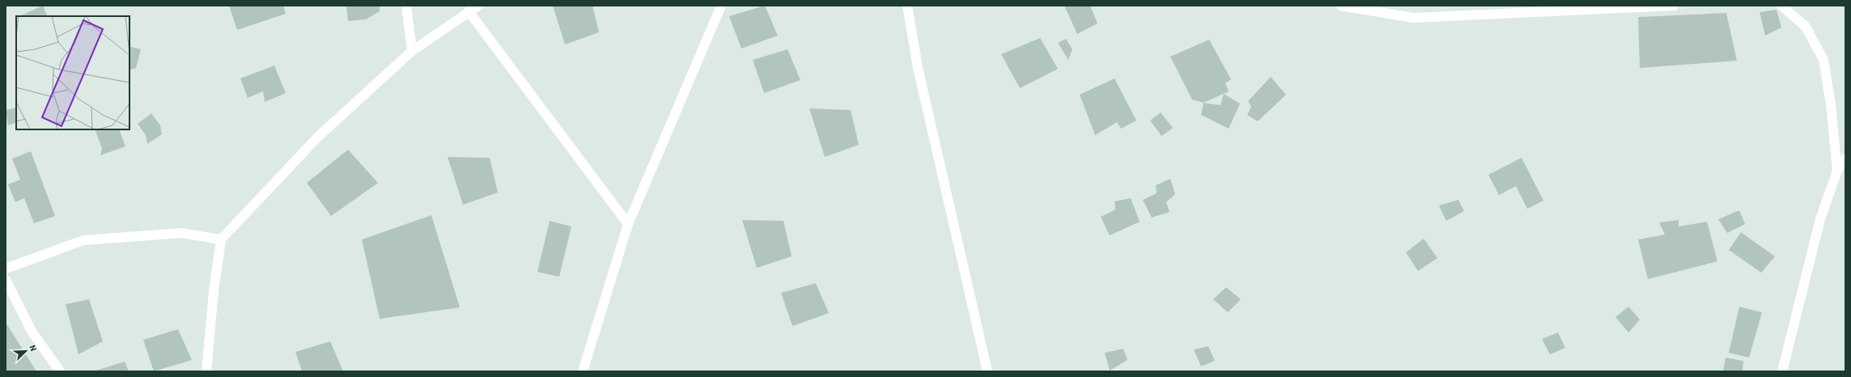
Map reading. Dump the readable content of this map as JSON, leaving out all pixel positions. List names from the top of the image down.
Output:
{
  "north": "top right"
}
